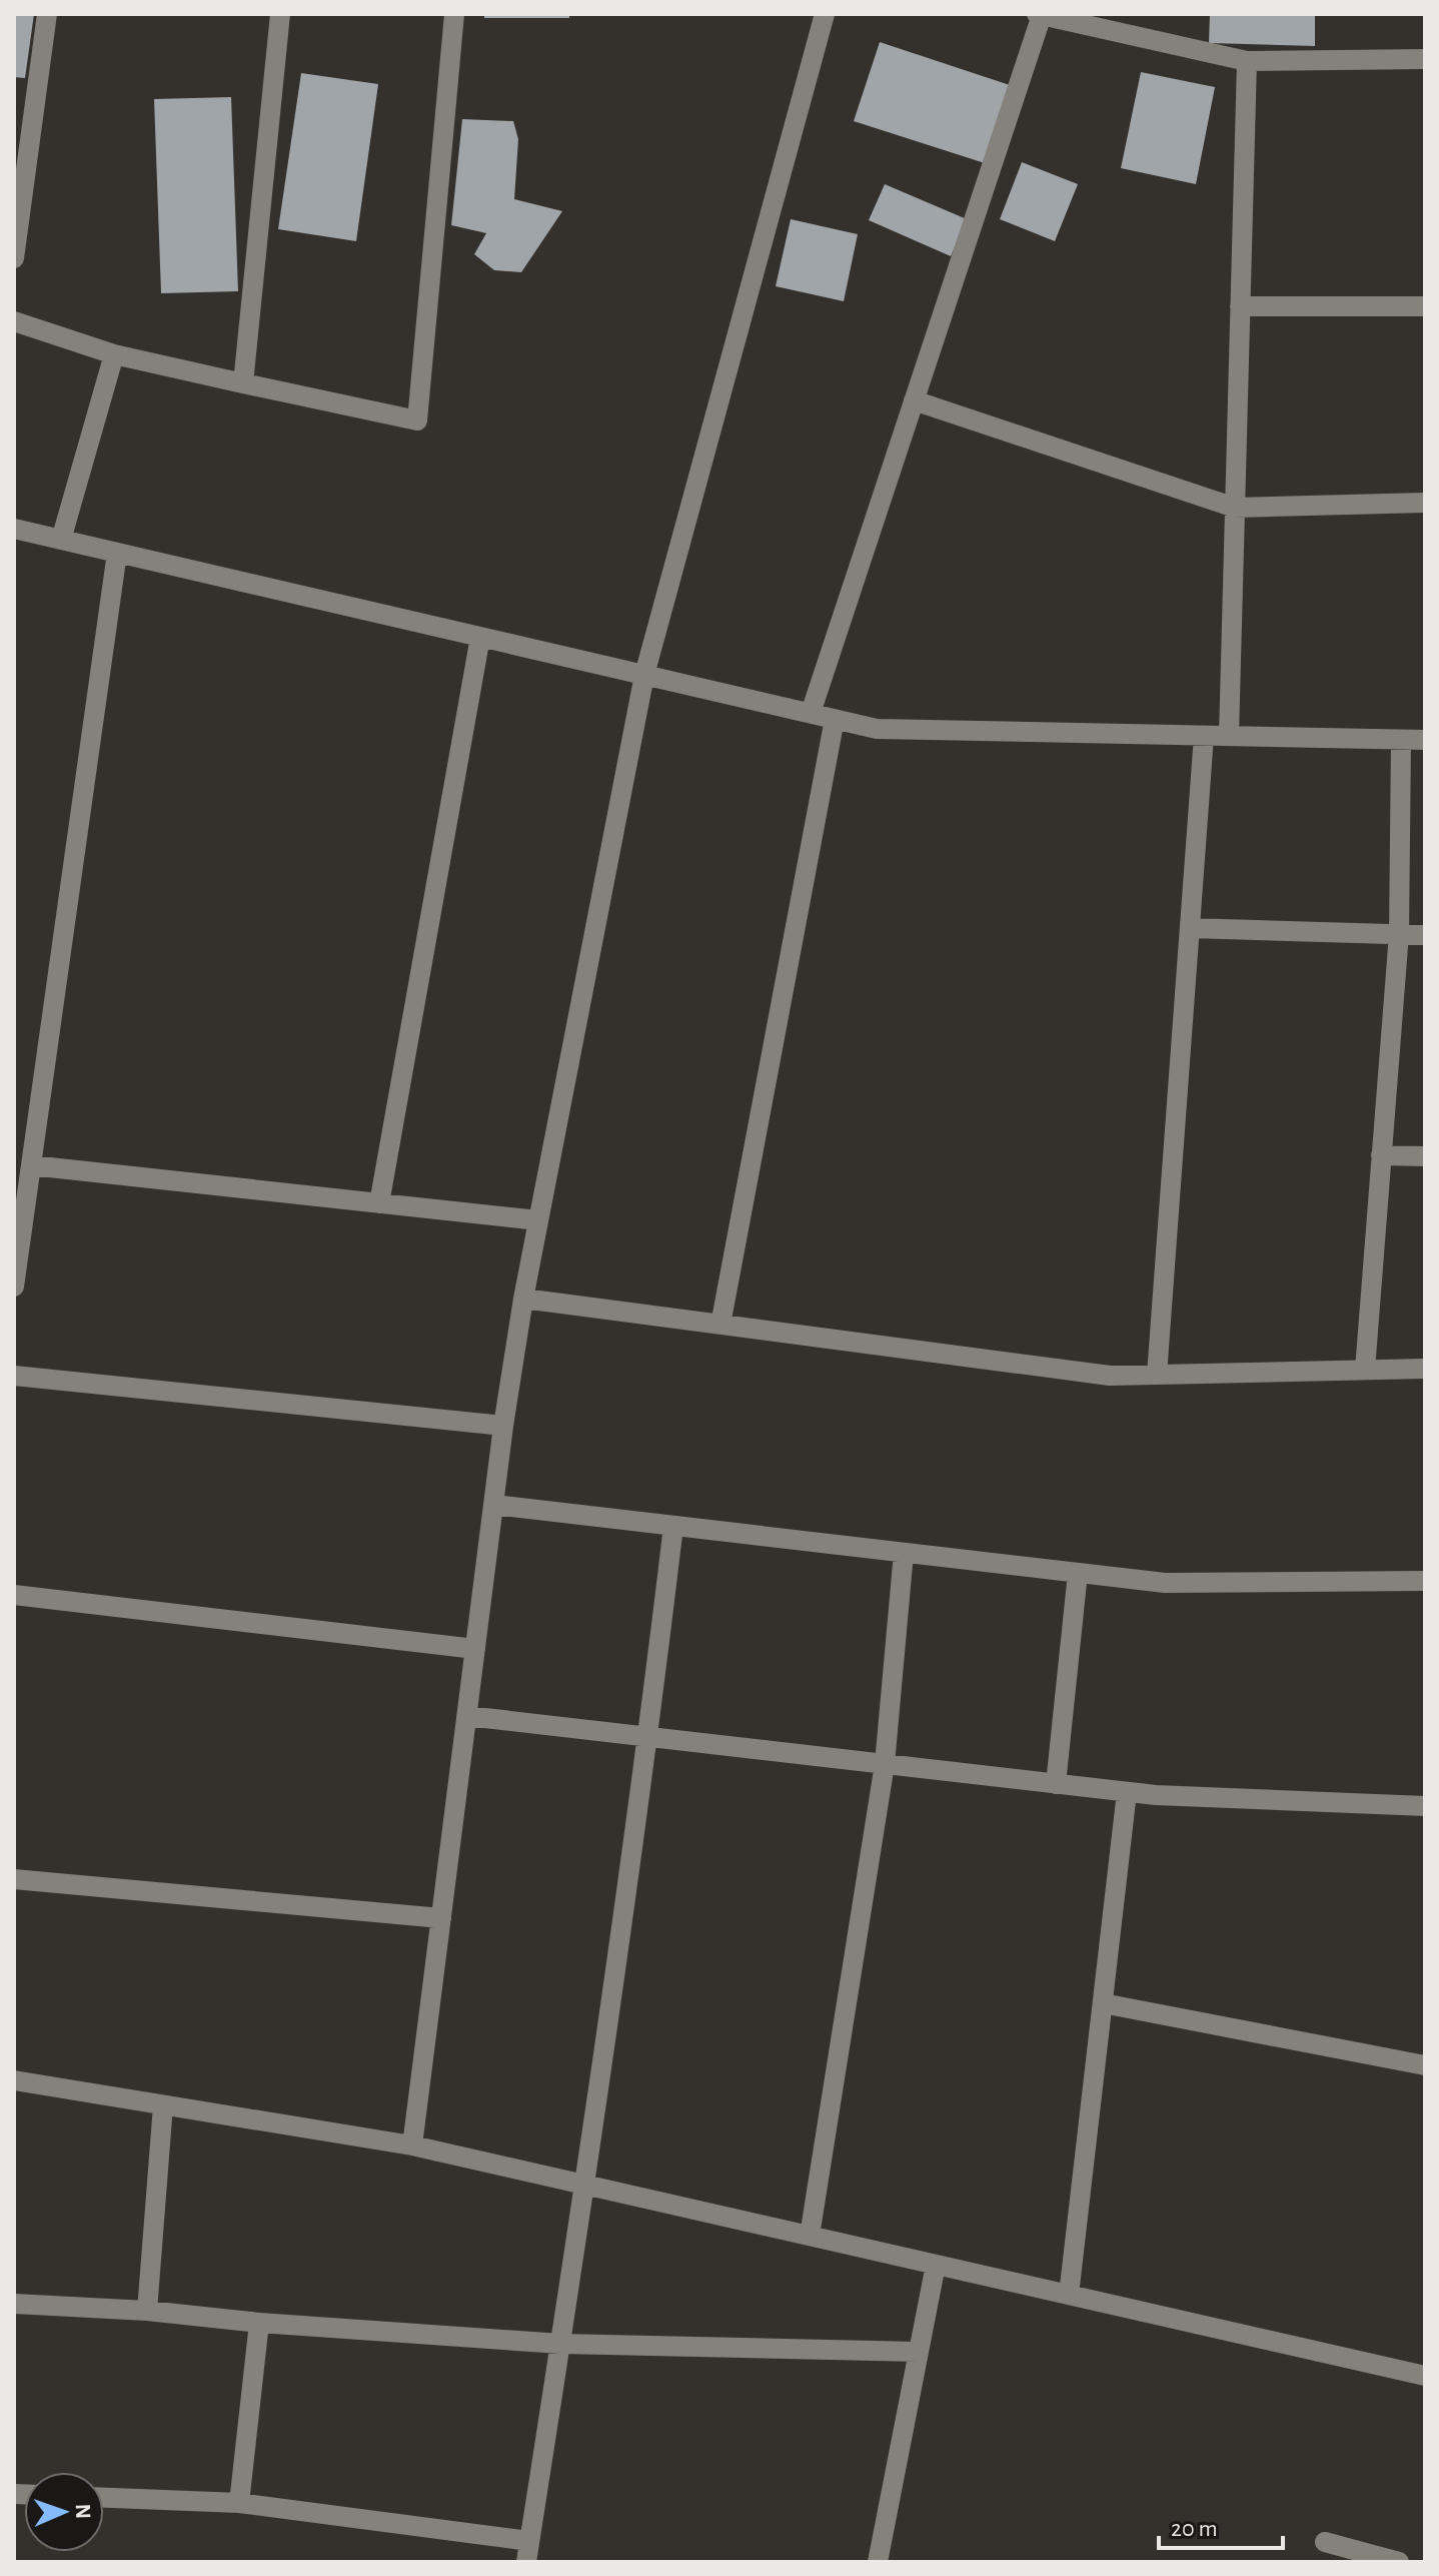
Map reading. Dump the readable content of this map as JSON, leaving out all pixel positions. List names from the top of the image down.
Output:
{
  "scale_bar": "20 m",
  "north": "right"
}
